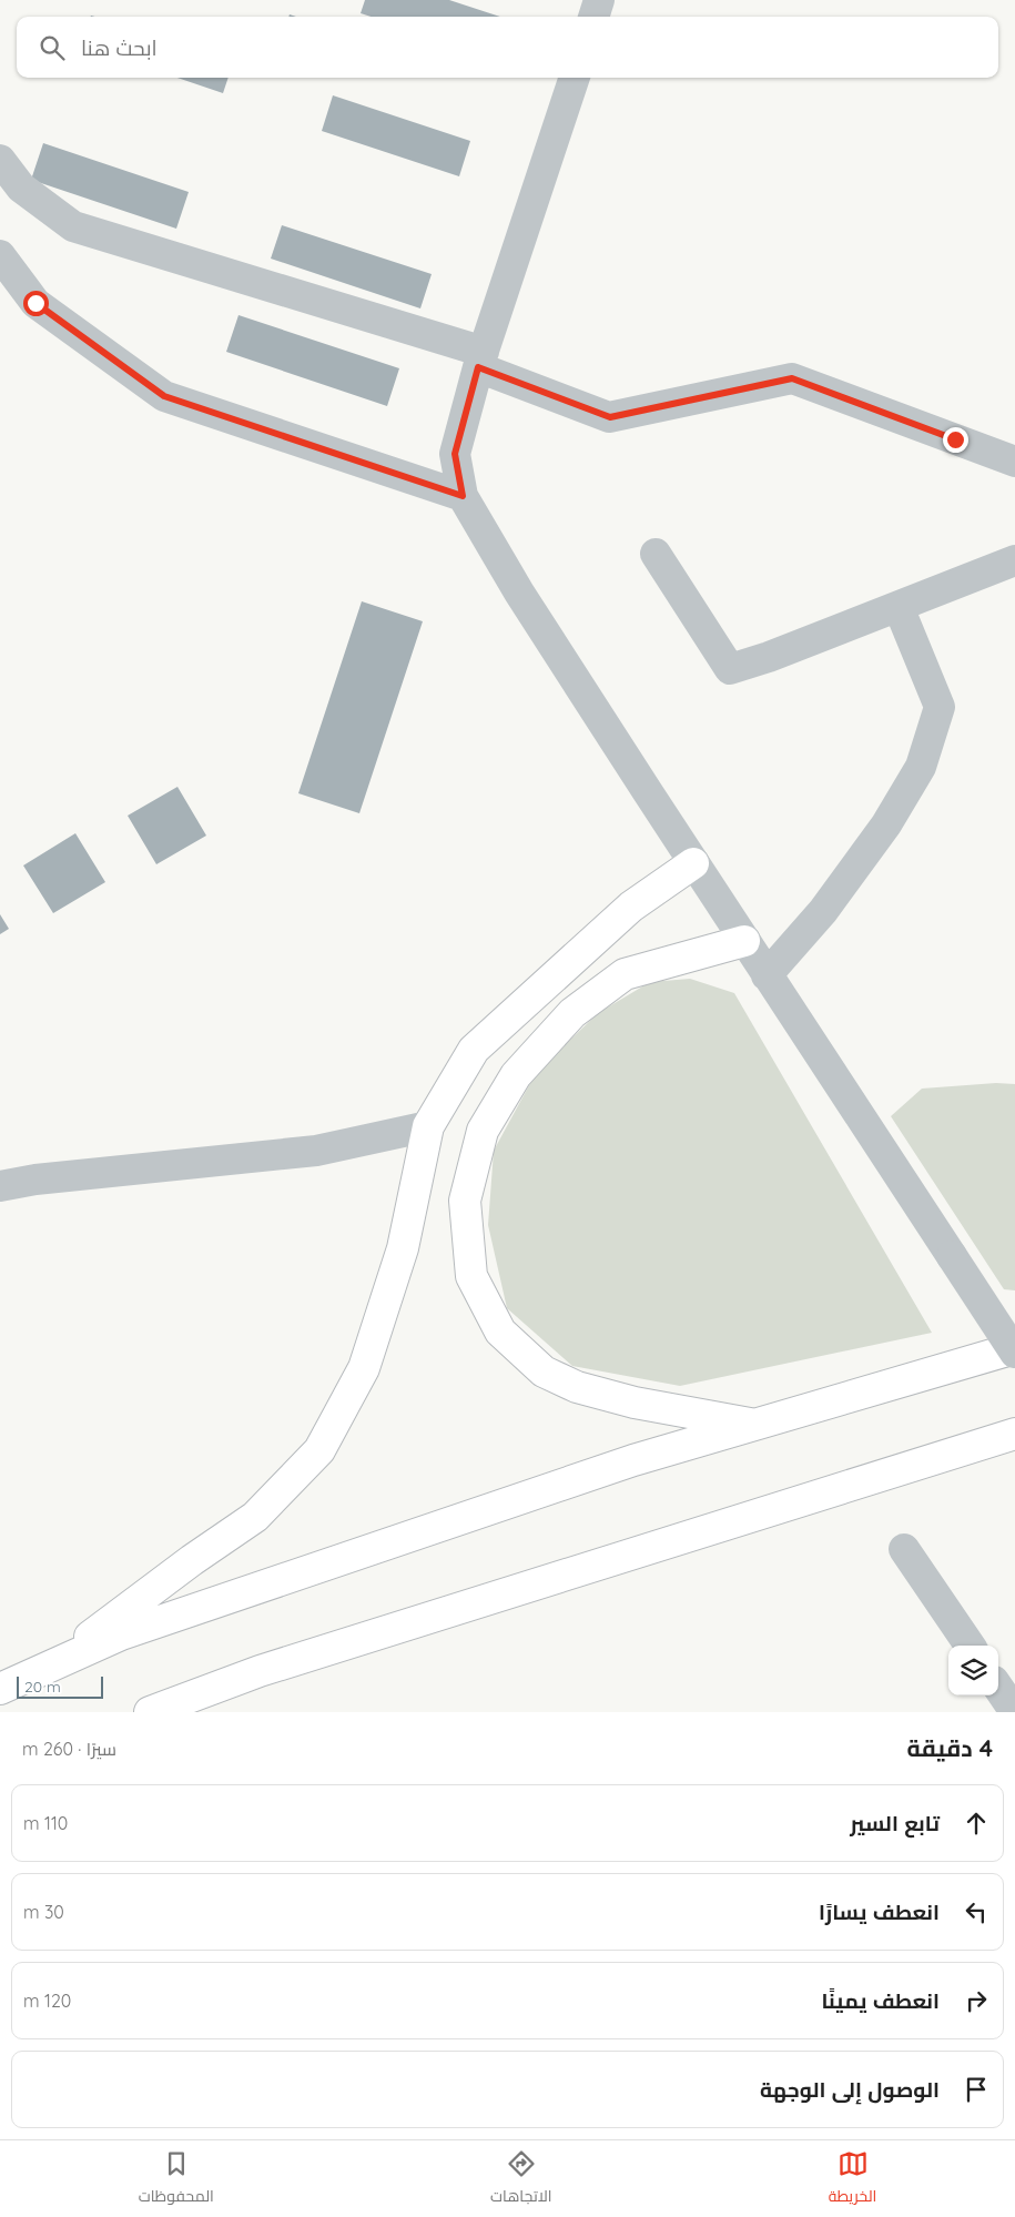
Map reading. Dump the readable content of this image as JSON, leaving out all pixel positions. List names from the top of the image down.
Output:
{
  "scale_bar": "20 m",
  "page": {
    "search": "ابحث هنا",
    "scale": "20 m",
    "heading": ["4 دقيقة", "سيرًا · 260 m"],
    "list": [
      ["تابع السير", "110 m"],
      ["انعطف يسارًا", "30 m"],
      ["انعطف يمينًا", "120 m"],
      "الوصول إلى الوجهة"
    ],
    "nav": ["الخريطة", "الاتجاهات", "المحفوظات"]
  }
}
